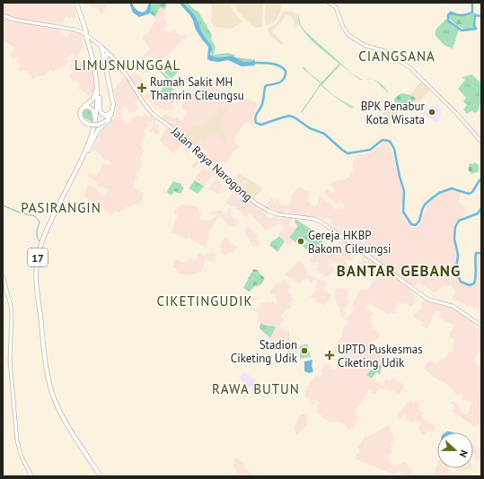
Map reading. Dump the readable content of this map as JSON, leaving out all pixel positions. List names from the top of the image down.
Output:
{
  "streets": {
    "highway": ["17"],
    "main road": ["Jalan Raya Narogong"]
  },
  "districts": [
    "CIANGSANA",
    "LIMUSNUNGGAL",
    "PASIRANGIN",
    "BANTAR GEBANG",
    "CIKETINGUDIK",
    "RAWA BUTUN"
  ],
  "places": {
    "health": ["Rumah Sakit MH Thamrin Cileungsu", "UPTD Puskesmas Ciketing Udik"],
    "other": ["BPK Penabur Kota Wisata", "Gereja HKBP Bakom Cileungsi", "Stadion Ciketing Udik"]
  },
  "north": "right"
}
